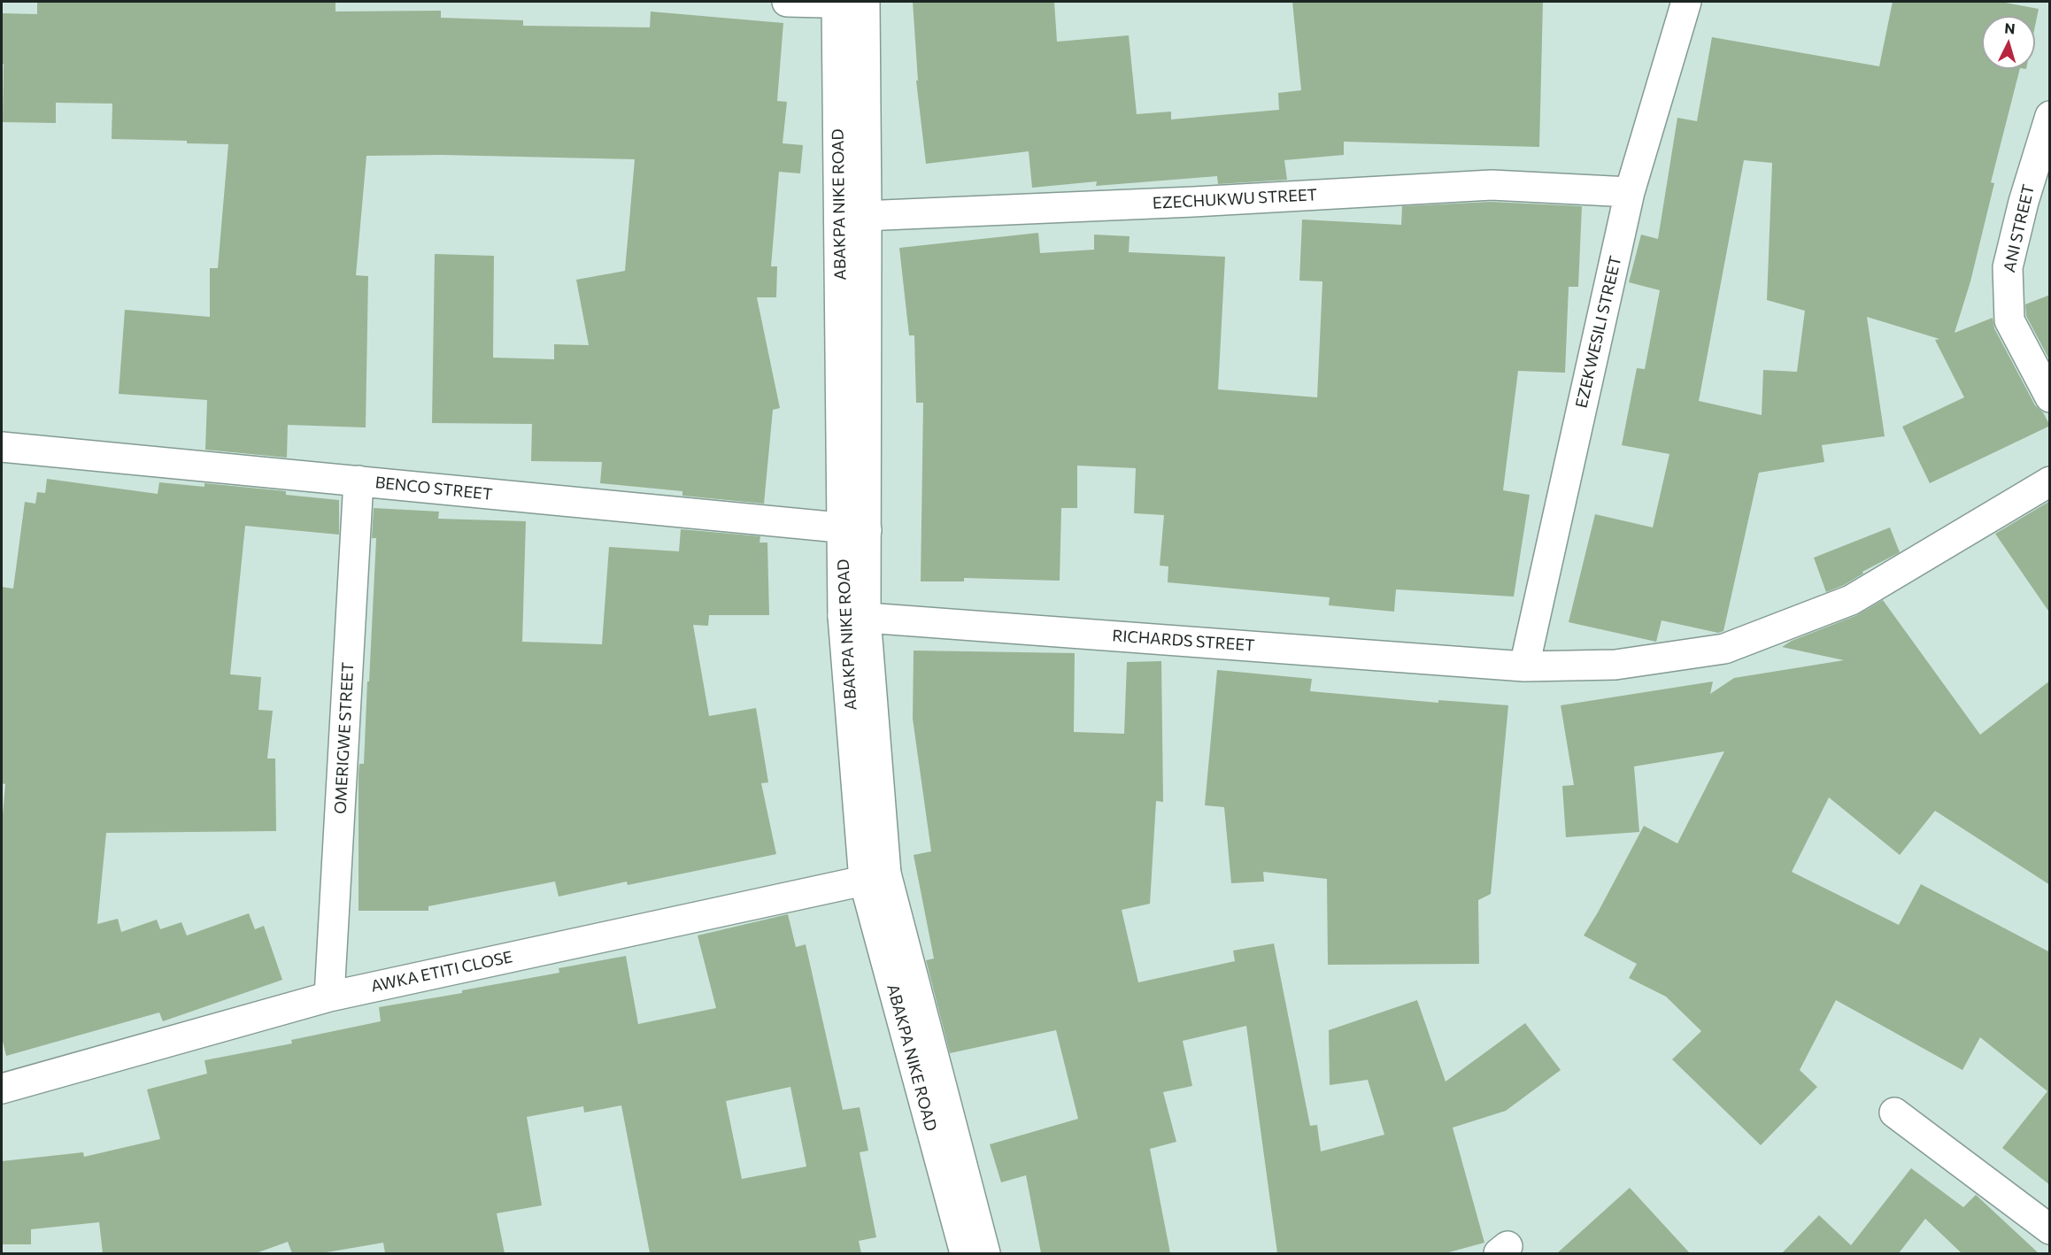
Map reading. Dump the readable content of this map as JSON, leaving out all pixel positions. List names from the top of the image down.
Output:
{
  "streets": {
    "street": [
      "EZECHUKWU STREET",
      "ABAKPA NIKE ROAD",
      "ANI STREET",
      "EZEKWESILI STREET",
      "BENCO STREET",
      "RICHARDS STREET",
      "OMERIGWE STREET",
      "AWKA ETITI CLOSE"
    ]
  },
  "crossings": [
    ["EZECHUKWU STREET", "ABAKPA NIKE ROAD"],
    ["EZECHUKWU STREET", "EZEKWESILI STREET"],
    ["ABAKPA NIKE ROAD", "BENCO STREET"],
    ["ABAKPA NIKE ROAD", "RICHARDS STREET"],
    ["ABAKPA NIKE ROAD", "AWKA ETITI CLOSE"],
    ["EZEKWESILI STREET", "RICHARDS STREET"],
    ["BENCO STREET", "OMERIGWE STREET"],
    ["OMERIGWE STREET", "AWKA ETITI CLOSE"]
  ],
  "north": "top"
}
